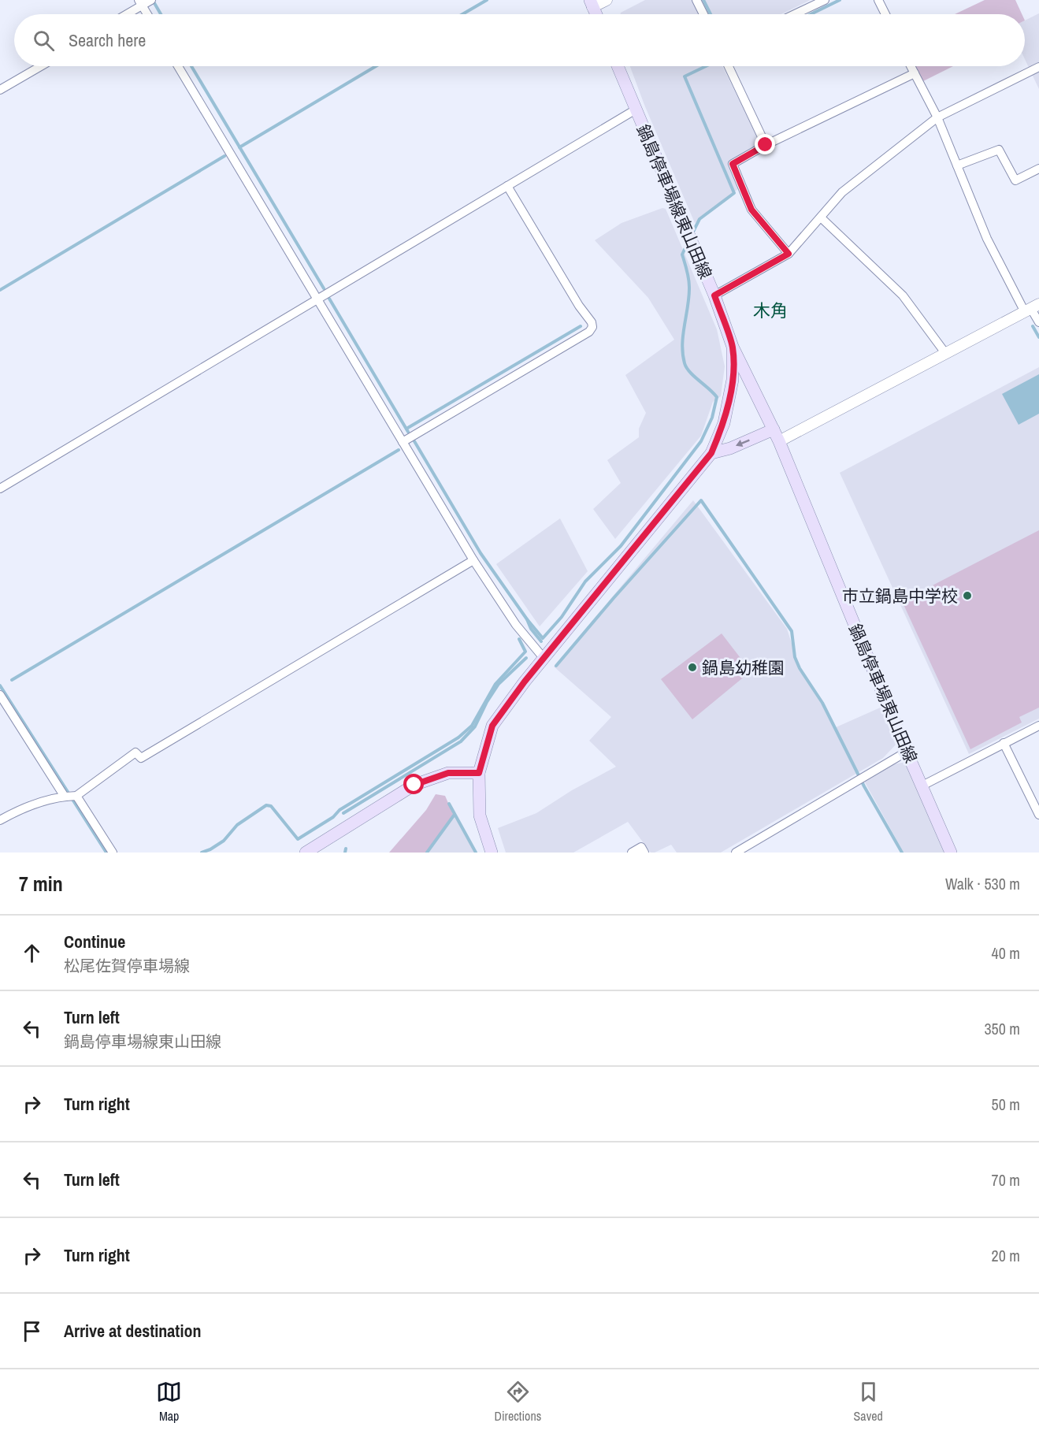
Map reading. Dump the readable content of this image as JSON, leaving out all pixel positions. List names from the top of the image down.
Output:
{
  "streets": {
    "main road": ["鍋島停車場線東山田線", "鍋島停車場東山田線"]
  },
  "crossings": [
    ["鍋島停車場線東山田線", "鍋島停車場東山田線"]
  ],
  "districts": ["木角"],
  "places": ["市立鍋島中学校", "鍋島幼稚園"],
  "page": {
    "search": "Search here",
    "heading": ["7 min", "Walk · 530 m"],
    "list": [
      ["Continue", "松尾佐賀停車場線", "40 m"],
      ["Turn left", "鍋島停車場線東山田線", "350 m"],
      ["Turn right", "50 m"],
      ["Turn left", "70 m"],
      ["Turn right", "20 m"],
      "Arrive at destination"
    ],
    "nav": ["Map", "Directions", "Saved"]
  }
}
